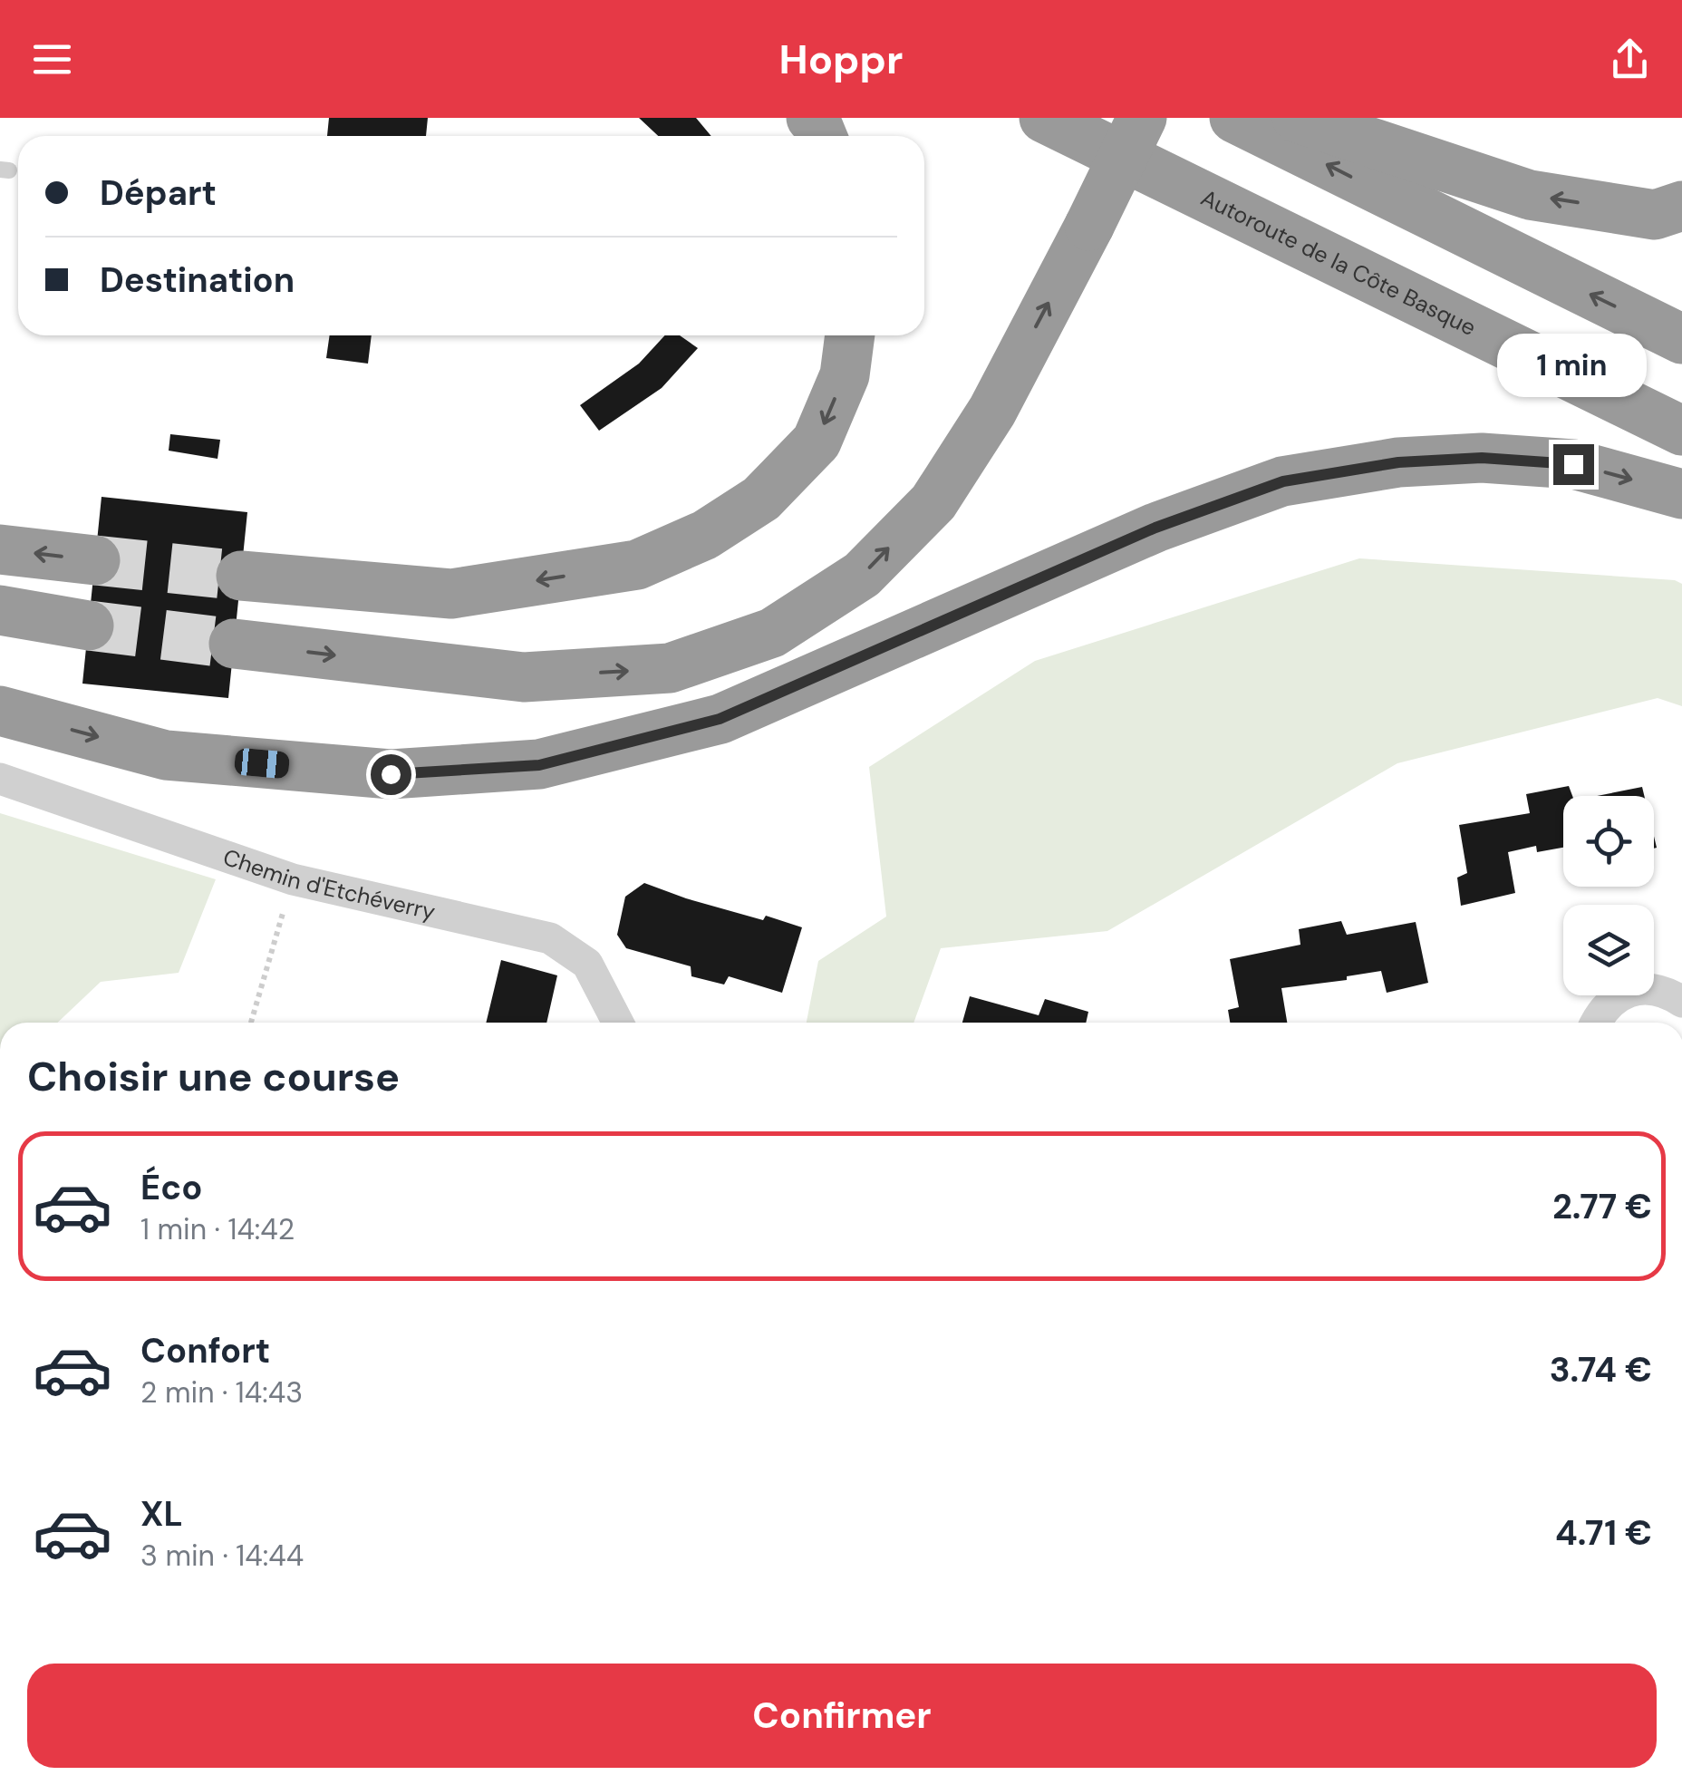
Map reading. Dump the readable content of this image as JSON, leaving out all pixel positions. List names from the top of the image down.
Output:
{
  "streets": {
    "highway": ["Autoroute de la Côte Basque"],
    "street": ["Chemin d'Etchéverry"]
  },
  "page": {
    "header": "Hoppr",
    "banner": ["Départ", "Destination"],
    "bubble": "1 min",
    "heading": "Choisir une course",
    "list": [
      {
        "name": "Éco",
        "note": "1 min · 14:42",
        "value": "2.77 €"
      },
      {
        "name": "Confort",
        "note": "2 min · 14:43",
        "value": "3.74 €"
      },
      {
        "name": "XL",
        "note": "3 min · 14:44",
        "value": "4.71 €"
      }
    ],
    "buttons": "Confirmer"
  }
}
